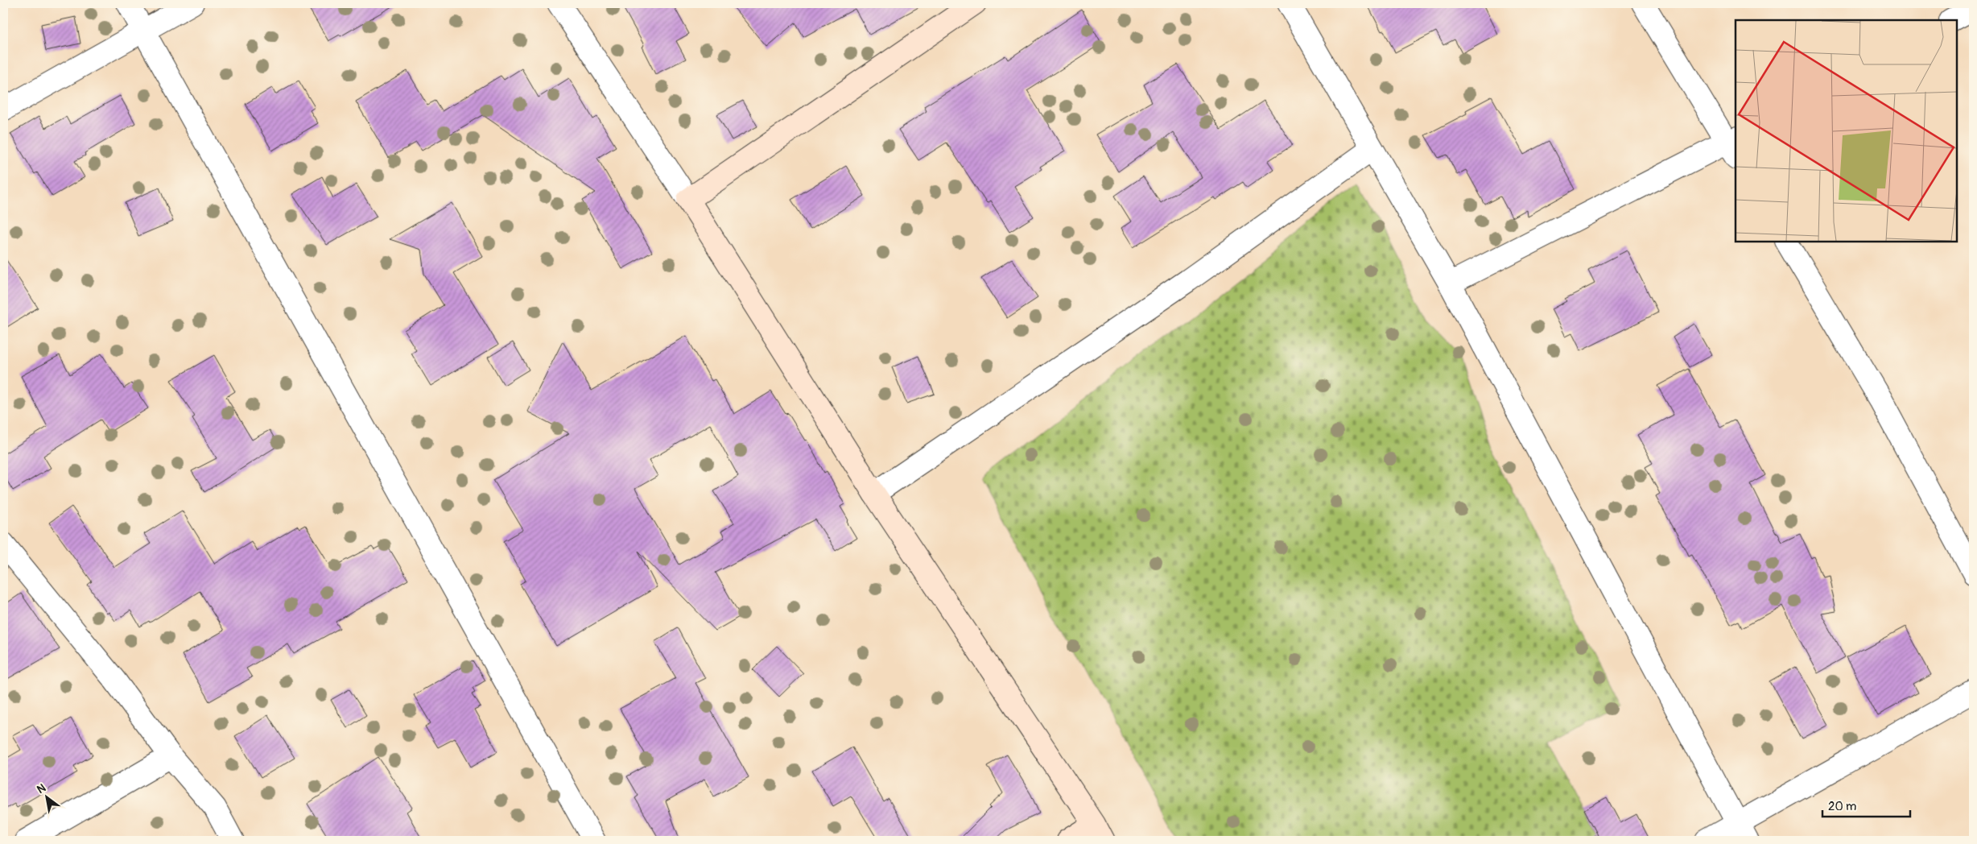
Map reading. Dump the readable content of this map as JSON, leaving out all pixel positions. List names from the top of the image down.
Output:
{
  "scale_bar": "20 m",
  "north": "top left"
}
